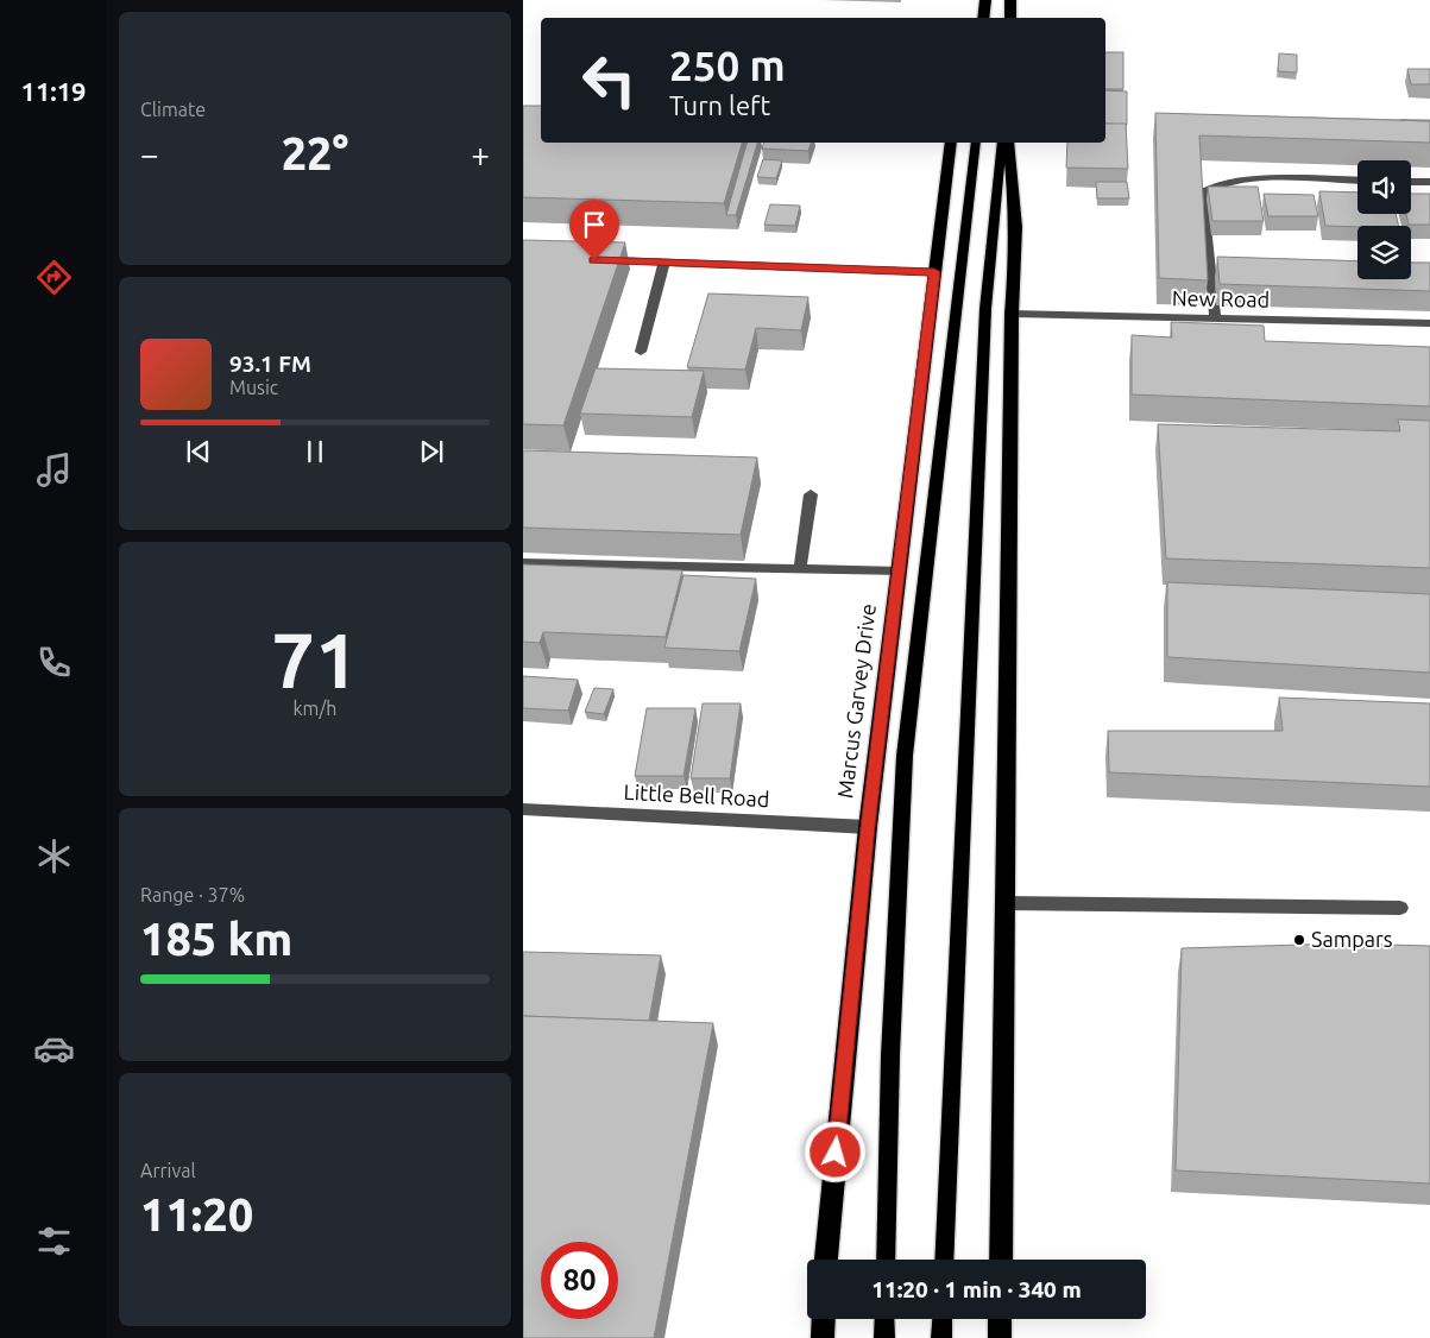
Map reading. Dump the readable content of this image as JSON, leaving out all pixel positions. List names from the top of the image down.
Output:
{
  "streets": {
    "highway": ["Marcus Garvey Drive"],
    "street": ["New Road", "Little Bell Road"]
  },
  "crossings": [
    ["Marcus Garvey Drive", "Little Bell Road"]
  ],
  "places": ["Sampars"],
  "page": {
    "tabs": "11:19",
    "tile": [
      "Climate",
      ["71", "km/h"],
      ["Range · 37%", "185 km"],
      ["Arrival", "11:20"]
    ],
    "turn": ["250 m", "Turn left"],
    "heat": ["−", "22°", "+"],
    "song": ["93.1 FM", "Music"],
    "limit": "80",
    "trip": "11:20 · 1 min · 340 m"
  }
}
